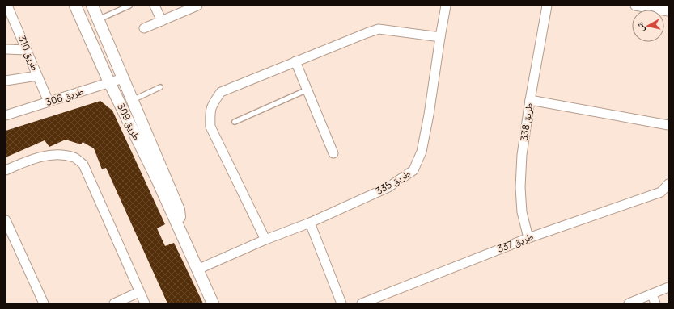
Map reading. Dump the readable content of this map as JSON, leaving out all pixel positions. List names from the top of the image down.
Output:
{
  "streets": {
    "street": [
      "طريق 310",
      "طريق 306",
      "طريق 309",
      "طريق 338",
      "طريق 335",
      "طريق 337"
    ]
  },
  "crossings": [
    ["طريق 310", "طريق 306"],
    ["طريق 306", "طريق 309"],
    ["طريق 309", "طريق 335"],
    ["طريق 338", "طريق 337"]
  ],
  "north": "left"
}
